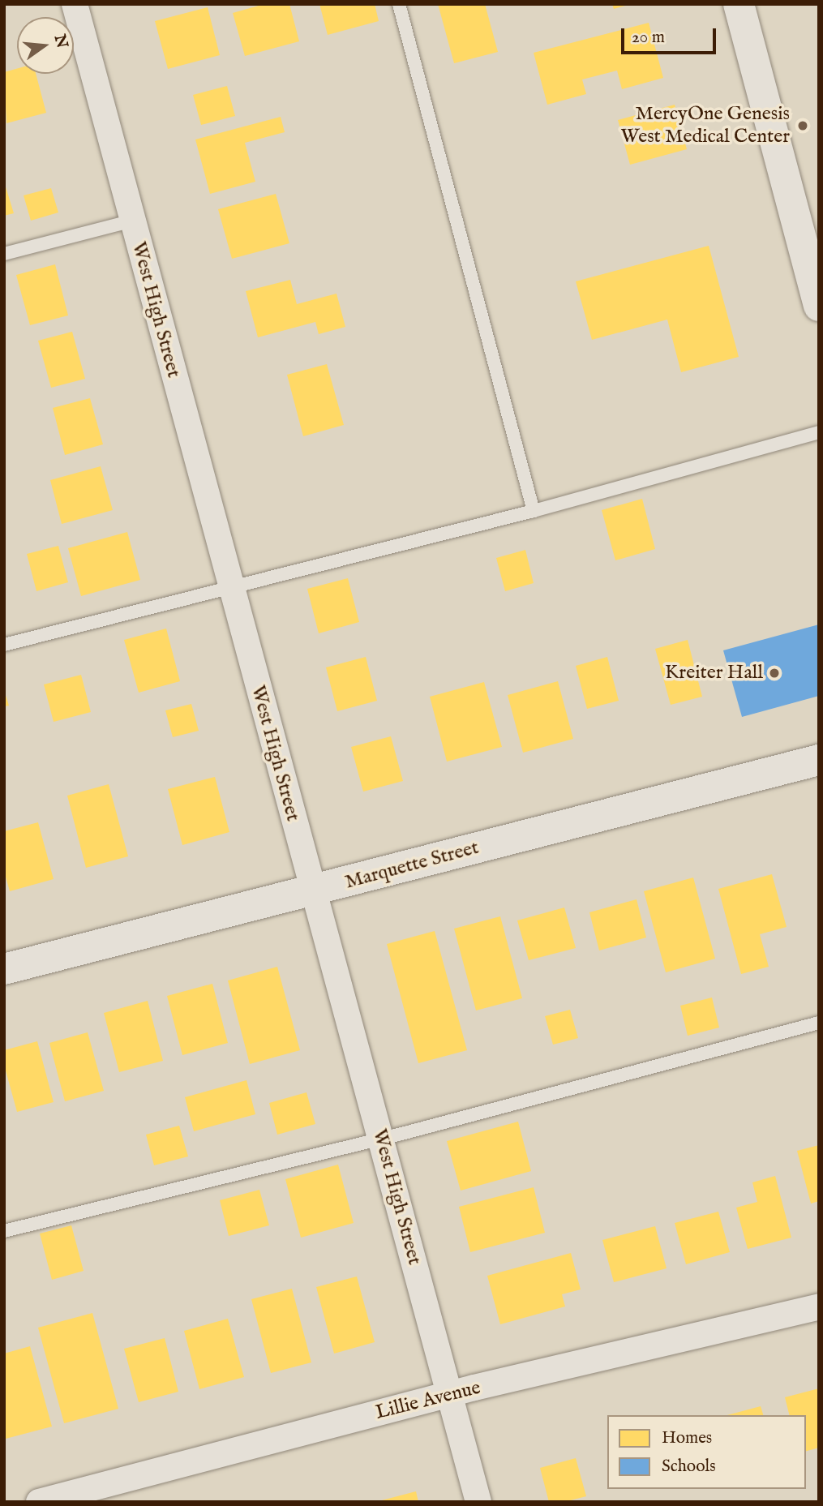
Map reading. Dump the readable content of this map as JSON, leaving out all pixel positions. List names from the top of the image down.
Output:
{
  "streets": {
    "street": ["West High Street", "Marquette Street", "Lillie Avenue"]
  },
  "crossings": [
    ["West High Street", "Marquette Street"],
    ["West High Street", "Lillie Avenue"]
  ],
  "places": ["MercyOne Genesis West Medical Center", "Kreiter Hall"],
  "legend": ["Homes", "Schools"],
  "scale_bar": "20 m",
  "north": "right"
}
